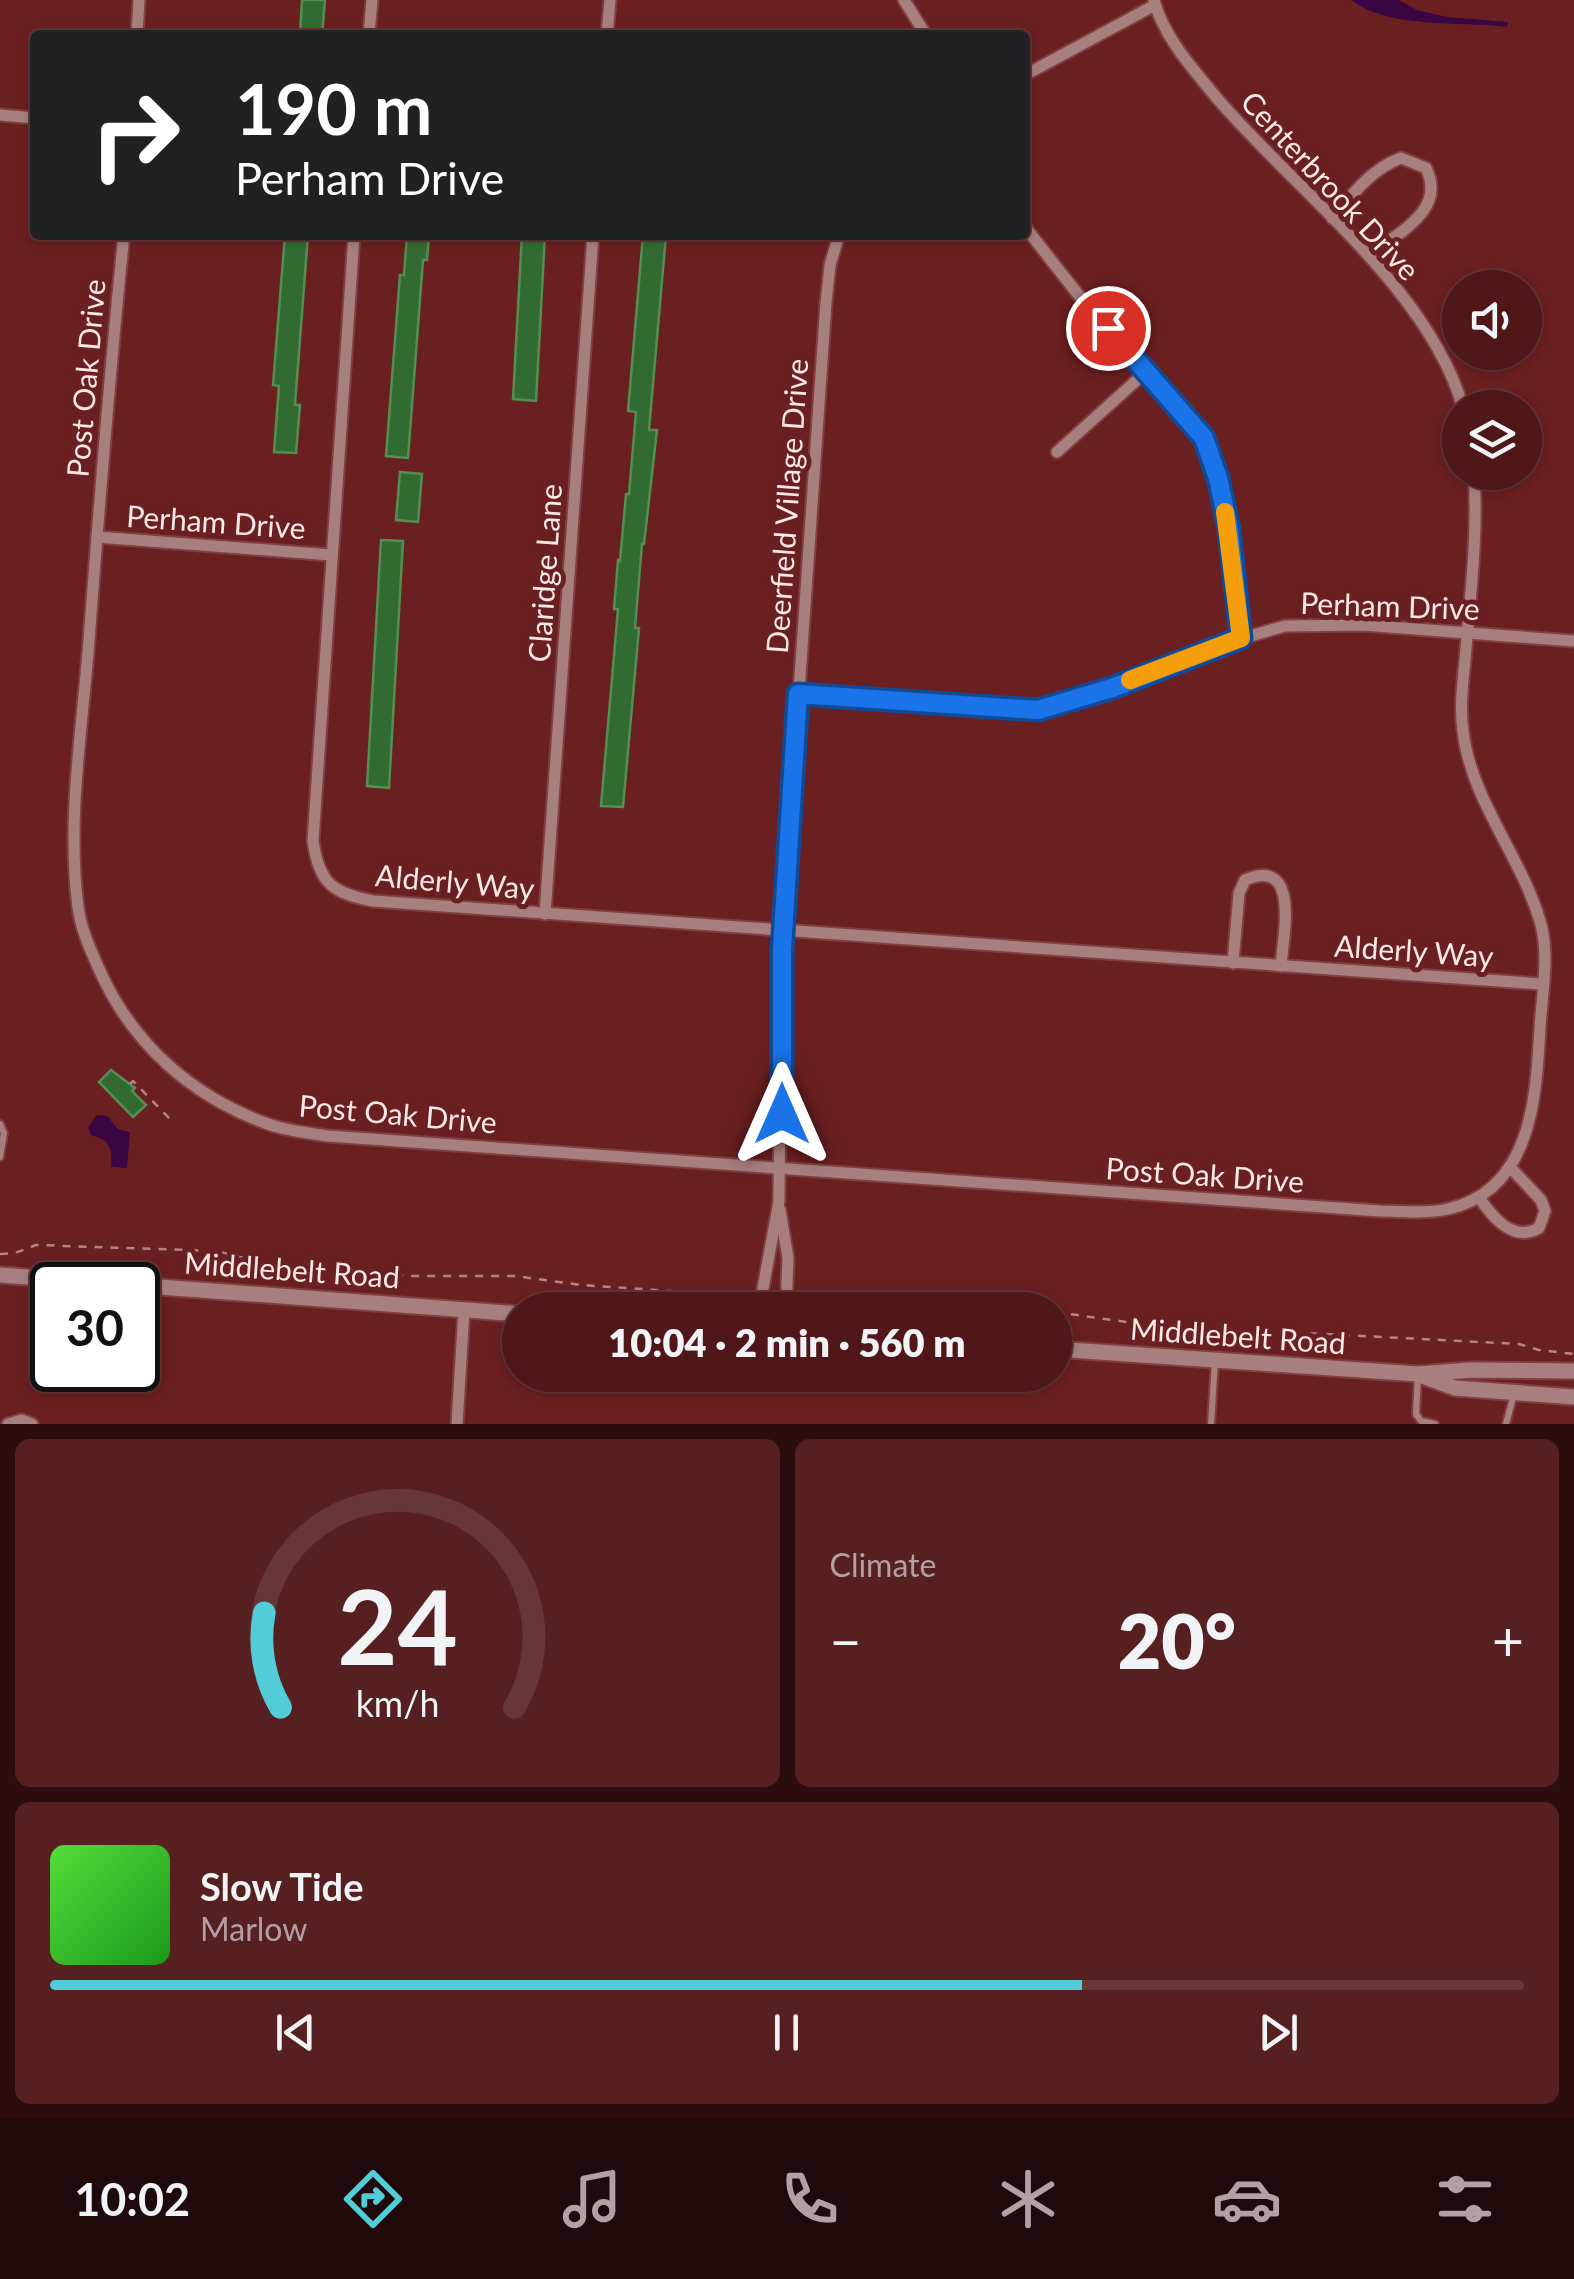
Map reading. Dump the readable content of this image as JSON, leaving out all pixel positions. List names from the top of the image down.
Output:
{
  "streets": {
    "street": [
      "Centerbrook Drive",
      "Post Oak Drive",
      "Deerfield Village Drive",
      "Perham Drive",
      "Claridge Lane",
      "Alderly Way",
      "Middlebelt Road"
    ]
  },
  "crossings": [
    ["Post Oak Drive", "Deerfield Village Drive"],
    ["Post Oak Drive", "Perham Drive"],
    ["Deerfield Village Drive", "Perham Drive"],
    ["Deerfield Village Drive", "Alderly Way"],
    ["Perham Drive", "Alderly Way"],
    ["Claridge Lane", "Alderly Way"]
  ],
  "page": {
    "turn": ["190 m", "Perham Drive"],
    "limit": "30",
    "trip": "10:04 · 2 min · 560 m",
    "tile": "Climate",
    "heat": ["−", "20°", "+"],
    "song": ["Slow Tide", "Marlow"],
    "tabs": "10:02",
    "gauge": ["24", "km/h"]
  }
}
